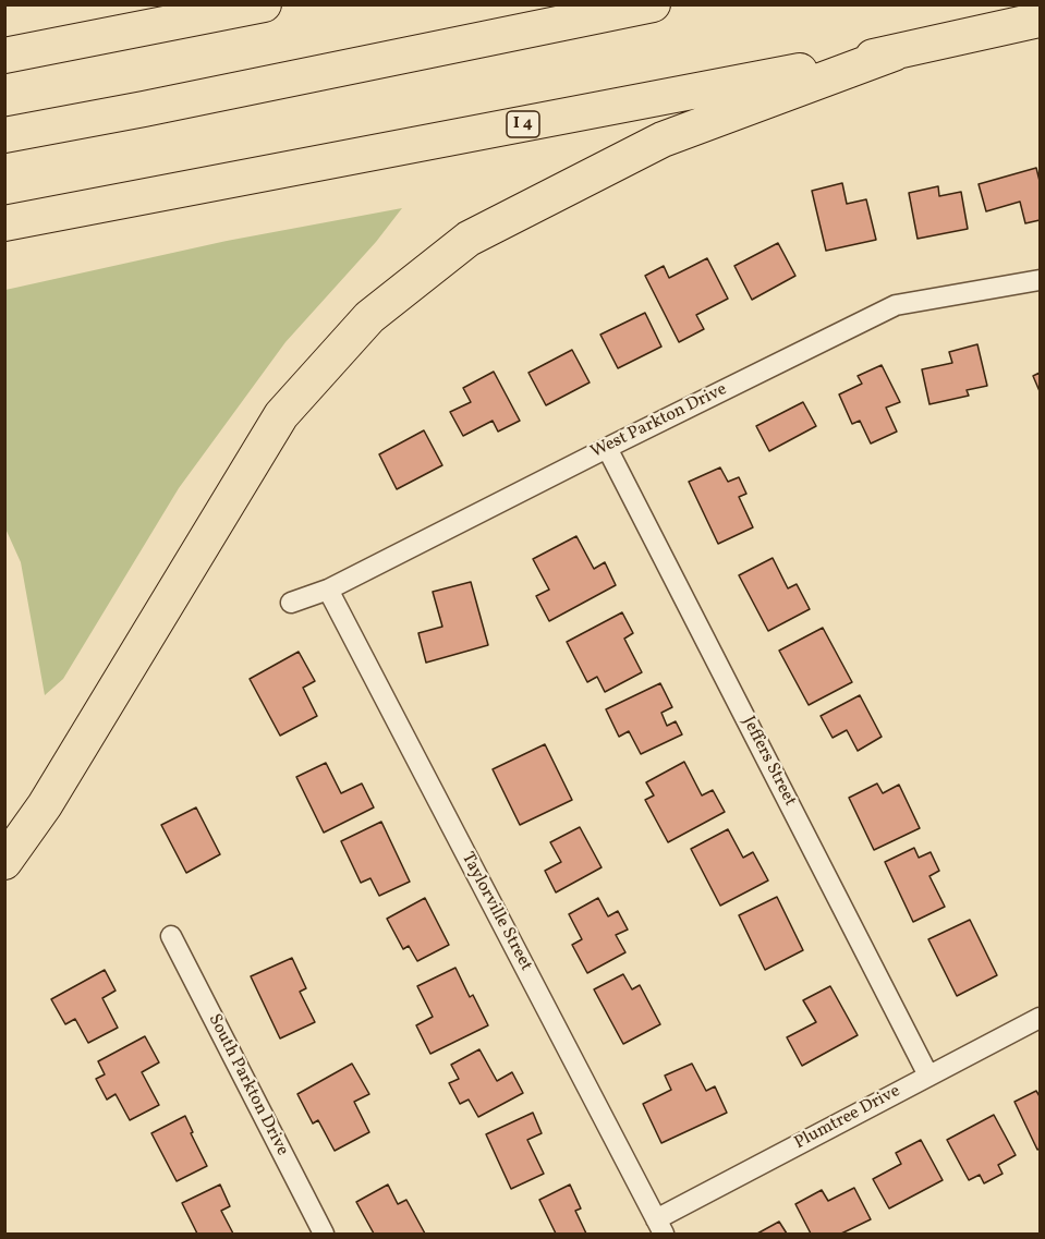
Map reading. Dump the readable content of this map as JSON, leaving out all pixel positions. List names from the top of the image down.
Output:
{
  "streets": {
    "highway": ["I 4"],
    "street": [
      "West Parkton Drive",
      "Jeffers Street",
      "Taylorville Street",
      "South Parkton Drive",
      "Plumtree Drive"
    ]
  },
  "crossings": [
    ["West Parkton Drive", "Jeffers Street"],
    ["West Parkton Drive", "Taylorville Street"],
    ["Jeffers Street", "Plumtree Drive"],
    ["Taylorville Street", "Plumtree Drive"]
  ]
}
